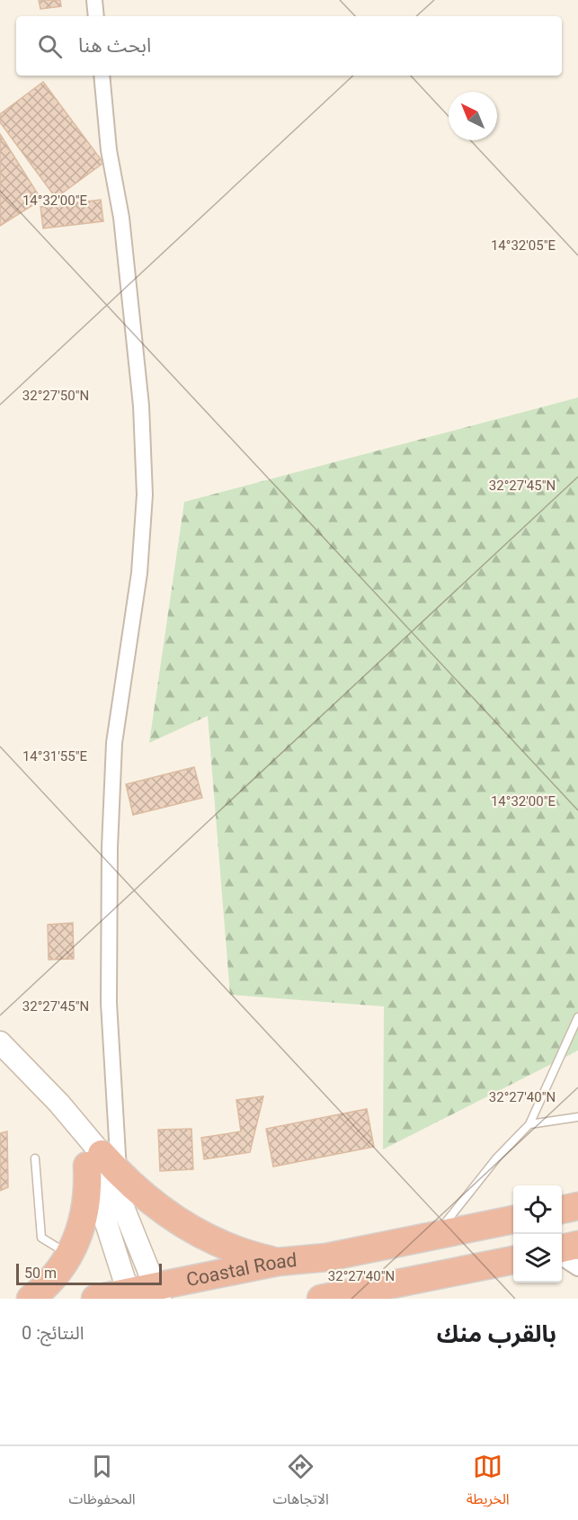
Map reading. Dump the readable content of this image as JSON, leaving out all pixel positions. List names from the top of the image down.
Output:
{
  "streets": {
    "highway": ["Coastal Road"]
  },
  "scale_bar": "50 m",
  "north": "top left",
  "page": {
    "search": "ابحث هنا",
    "scale": "50 m",
    "heading": ["بالقرب منك", "النتائج: 0"],
    "nav": ["الخريطة", "الاتجاهات", "المحفوظات"]
  },
  "coordinates": [
    "14°32'00\"E",
    "14°32'05\"E",
    "32°27'50\"N",
    "32°27'45\"N",
    "14°31'55\"E",
    "32°27'40\"N"
  ]
}
